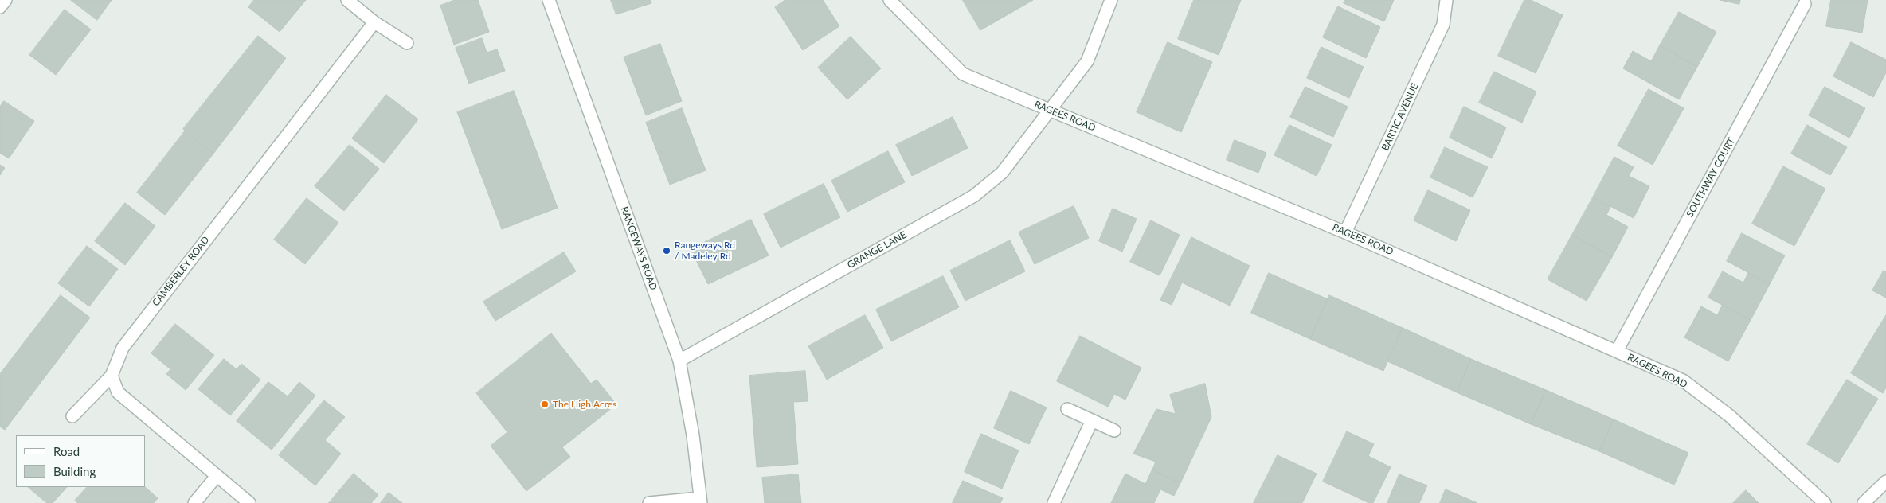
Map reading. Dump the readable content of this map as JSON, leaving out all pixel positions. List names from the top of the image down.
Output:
{
  "streets": {
    "street": [
      "RAGEES ROAD",
      "BARTIC AVENUE",
      "SOUTHWAY COURT",
      "RANGEWAYS ROAD",
      "GRANGE LANE",
      "CAMBERLEY ROAD"
    ]
  },
  "crossings": [
    ["RAGEES ROAD", "BARTIC AVENUE"],
    ["RAGEES ROAD", "SOUTHWAY COURT"],
    ["RAGEES ROAD", "GRANGE LANE"],
    ["RANGEWAYS ROAD", "GRANGE LANE"]
  ],
  "places": ["Rangeways Rd / Madeley Rd", "The High Acres"],
  "legend": ["Road", "Building"]
}
